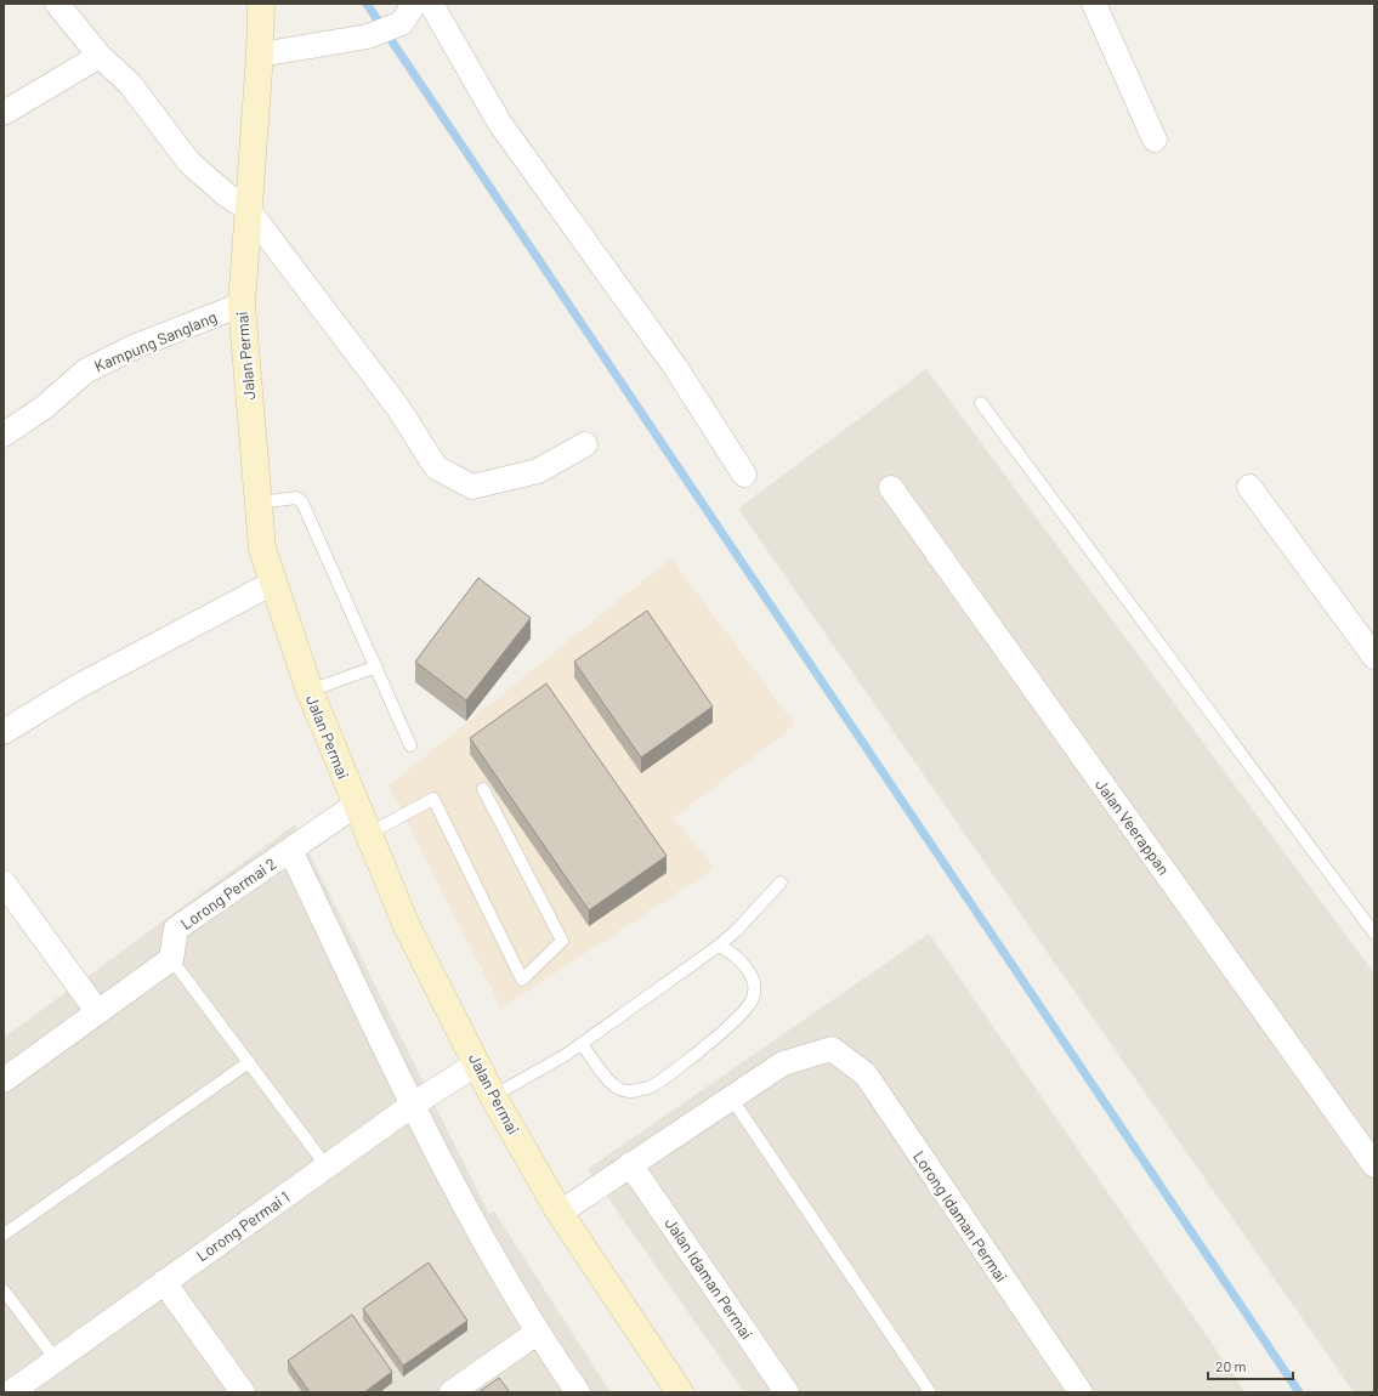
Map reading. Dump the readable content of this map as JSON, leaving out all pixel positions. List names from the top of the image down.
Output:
{
  "streets": {
    "street": [
      "Kampung Sanglang",
      "Jalan Permai",
      "Jalan Veerappan",
      "Lorong Permai 2",
      "Lorong Idaman Permai",
      "Lorong Permai 1",
      "Jalan Idaman Permai"
    ]
  },
  "crossings": [
    ["Kampung Sanglang", "Jalan Permai"],
    ["Jalan Permai", "Lorong Permai 2"],
    ["Jalan Permai", "Lorong Permai 1"]
  ],
  "scale_bar": "20 m"
}
